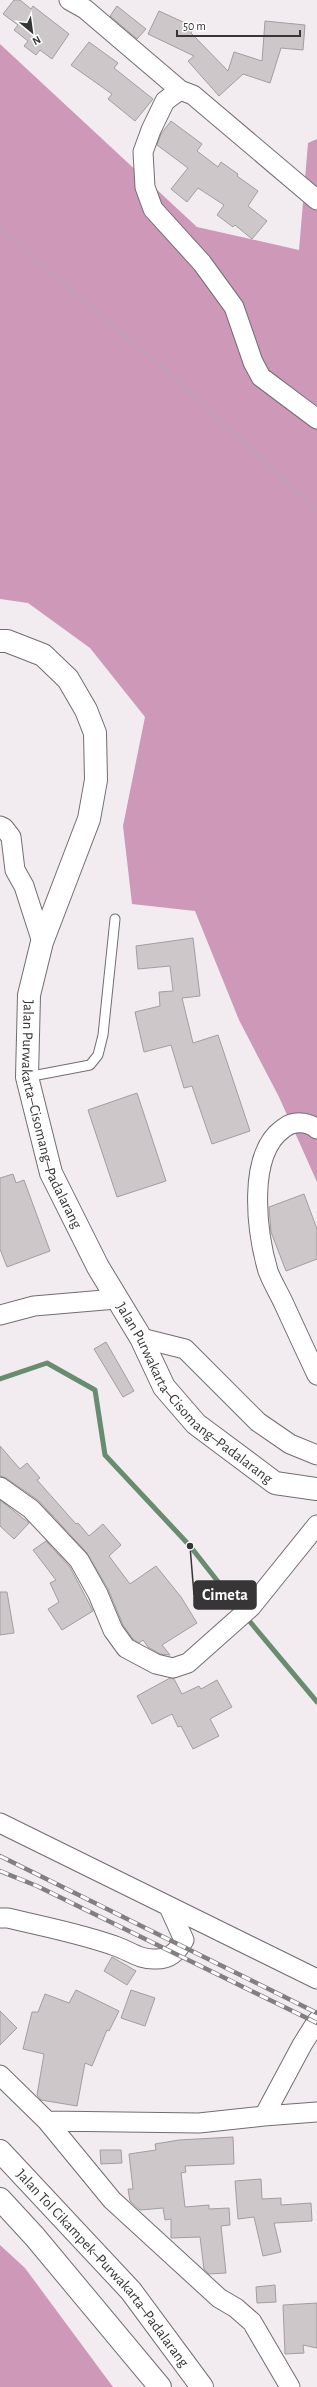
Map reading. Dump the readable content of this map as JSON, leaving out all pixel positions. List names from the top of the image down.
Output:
{
  "streets": {
    "highway": ["Jalan Purwakarta–Cisomang–Padalarang", "Jalan Tol Cikampek–Purwakarta–Padalarang"]
  },
  "places": ["Cimeta"],
  "scale_bar": "50 m",
  "north": "bottom right"
}
